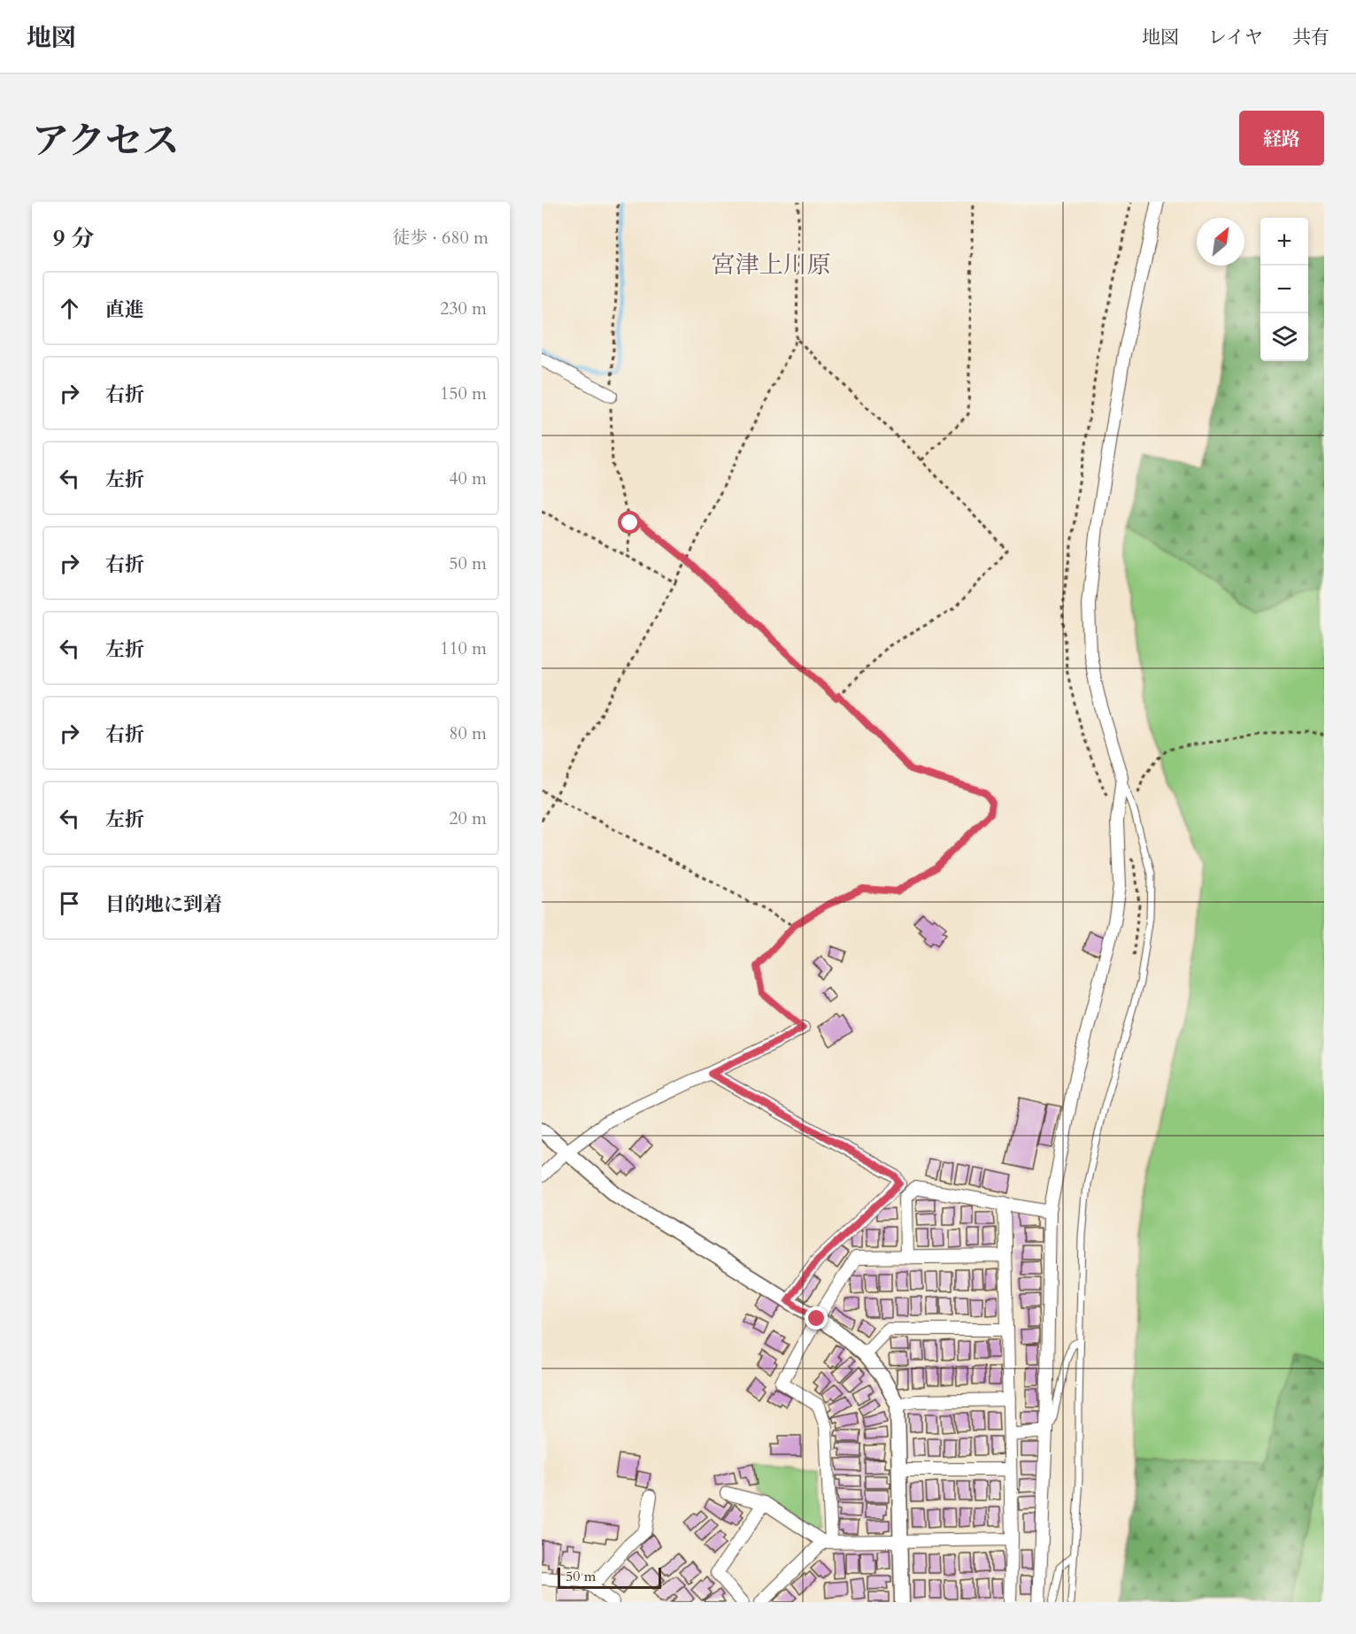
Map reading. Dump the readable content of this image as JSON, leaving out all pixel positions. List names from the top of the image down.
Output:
{
  "districts": ["宮津上川原"],
  "scale_bar": "50 m",
  "north": "top right",
  "page": {
    "header": "地図",
    "nav": ["地図", "レイヤ", "共有"],
    "title": "アクセス",
    "buttons": "経路",
    "heading": ["9 分", "徒歩 · 680 m"],
    "map_buttons": ["+", "−"],
    "list": [
      ["直進", "230 m"],
      ["右折", "150 m"],
      ["左折", "40 m"],
      ["右折", "50 m"],
      ["左折", "110 m"],
      ["右折", "80 m"],
      ["左折", "20 m"],
      "目的地に到着"
    ],
    "scale": "50 m"
  }
}
